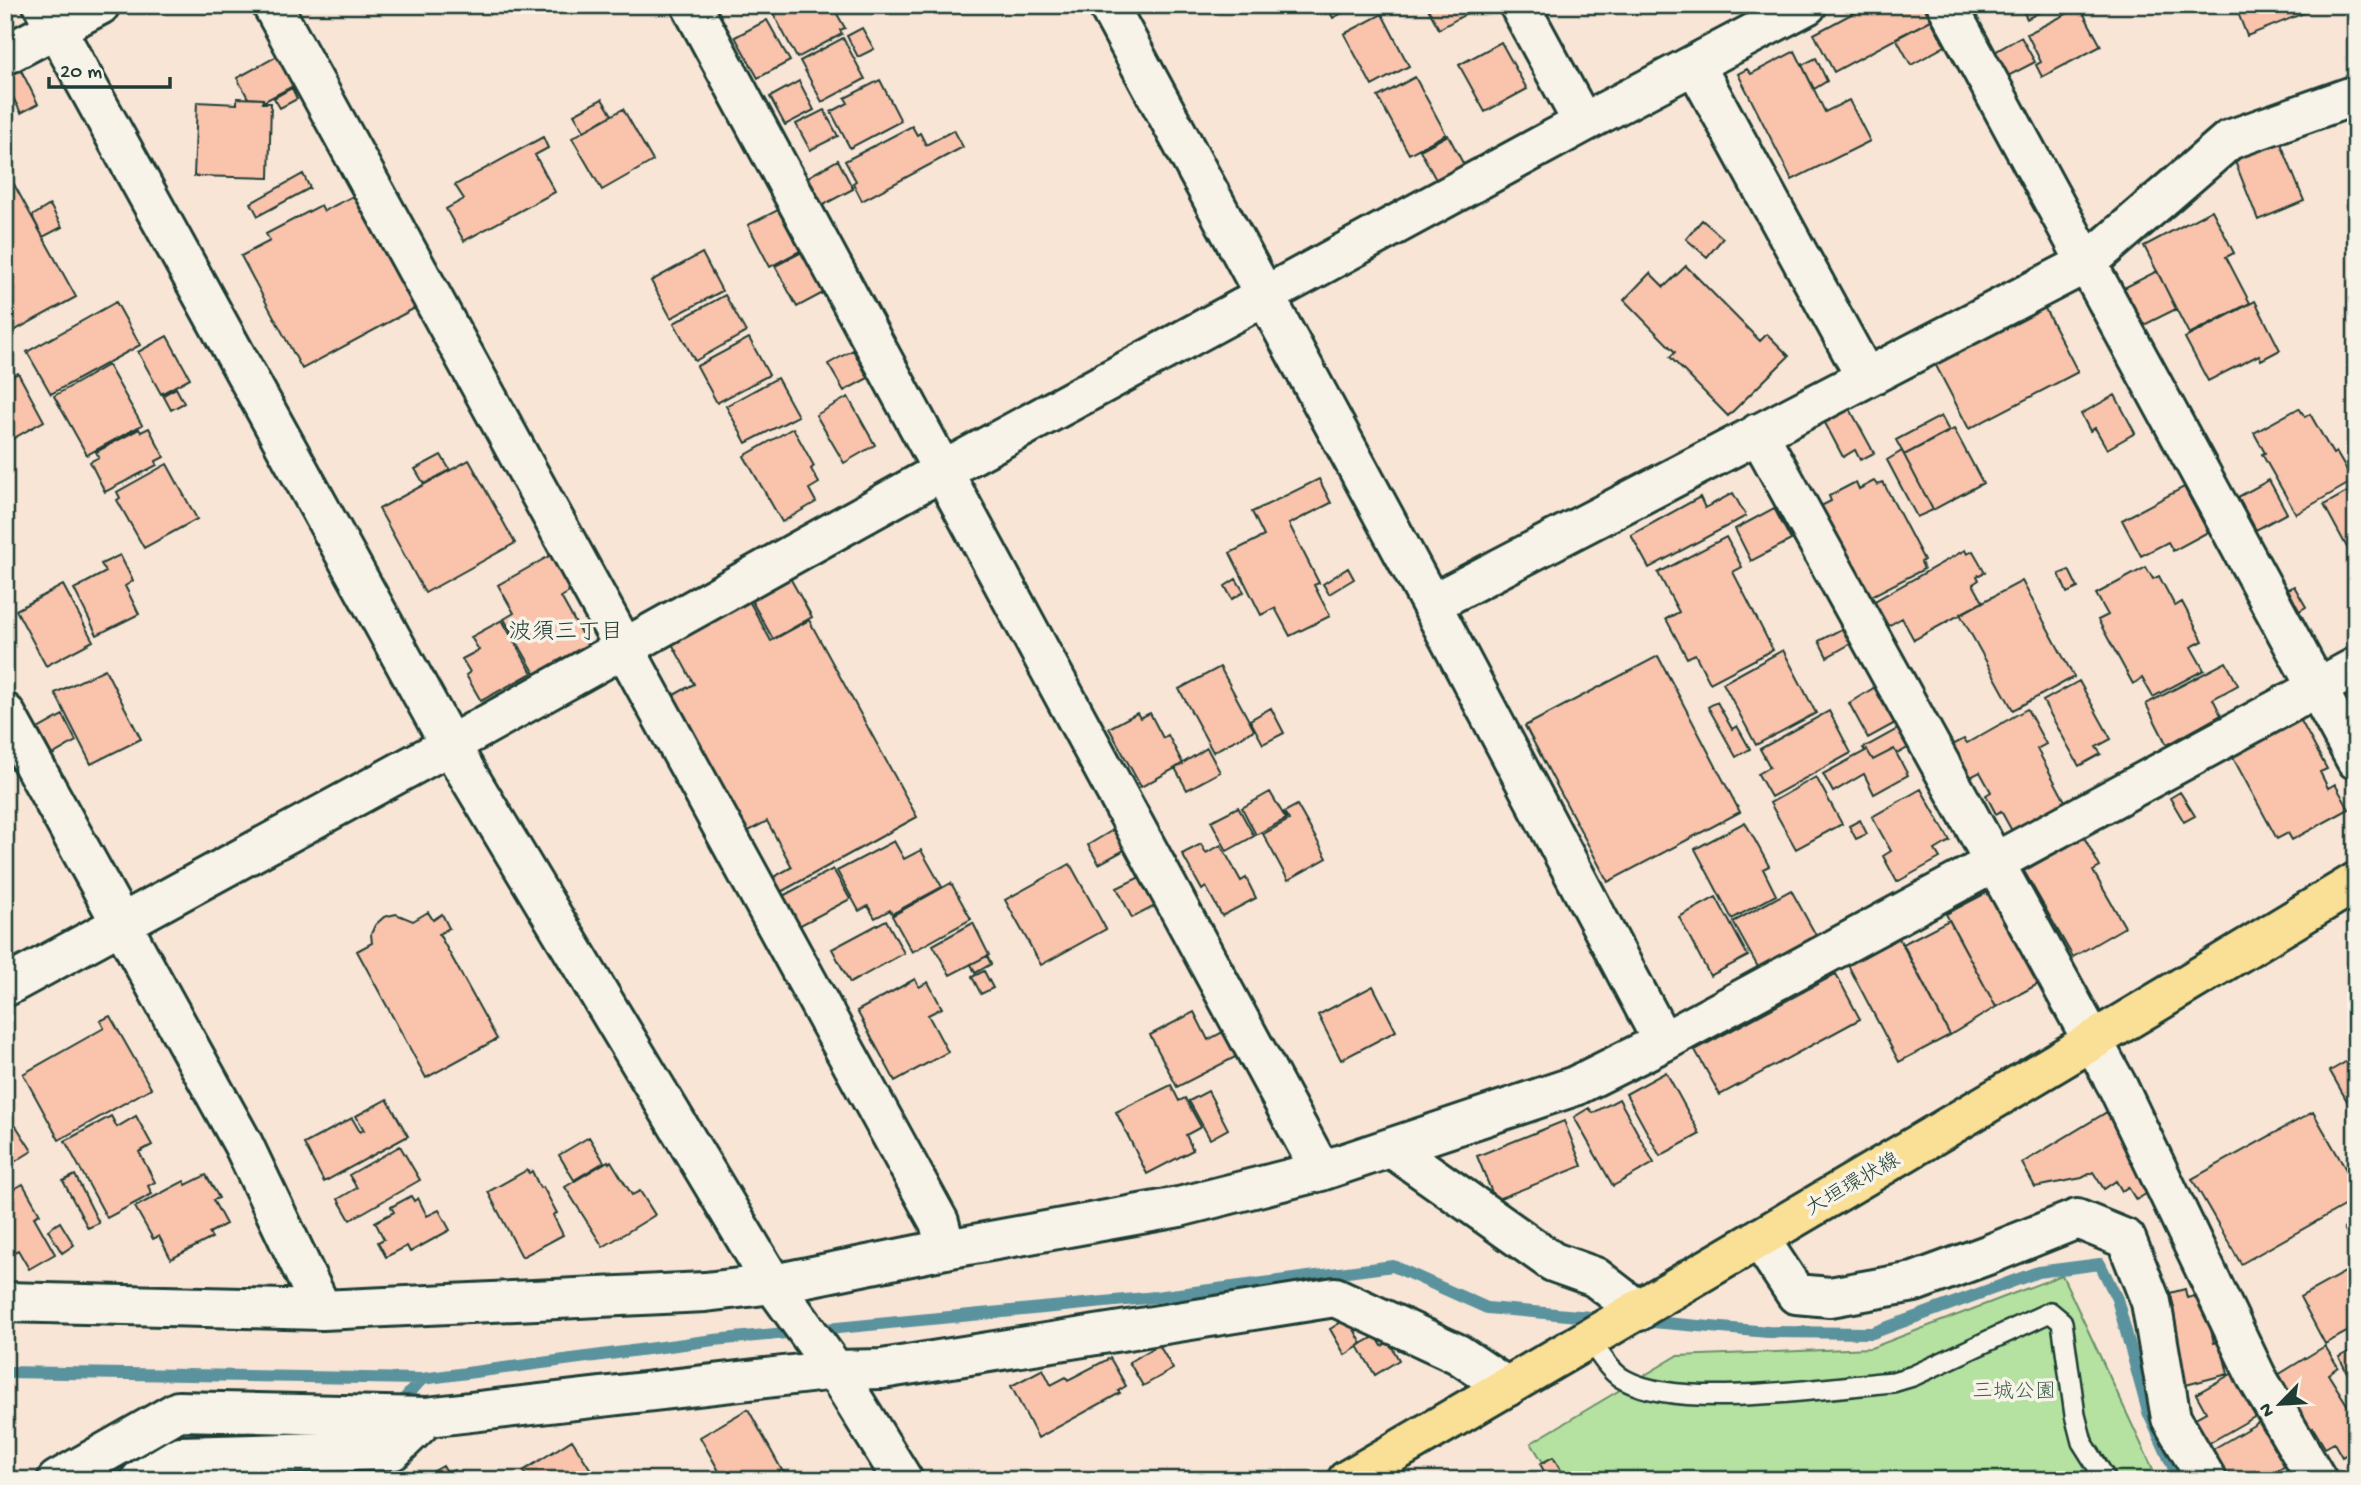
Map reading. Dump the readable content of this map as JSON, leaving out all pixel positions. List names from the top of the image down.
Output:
{
  "streets": {
    "main road": ["大垣環状線"]
  },
  "districts": ["波須三丁目"],
  "parks": ["三城公園"],
  "scale_bar": "20 m",
  "north": "bottom left"
}
